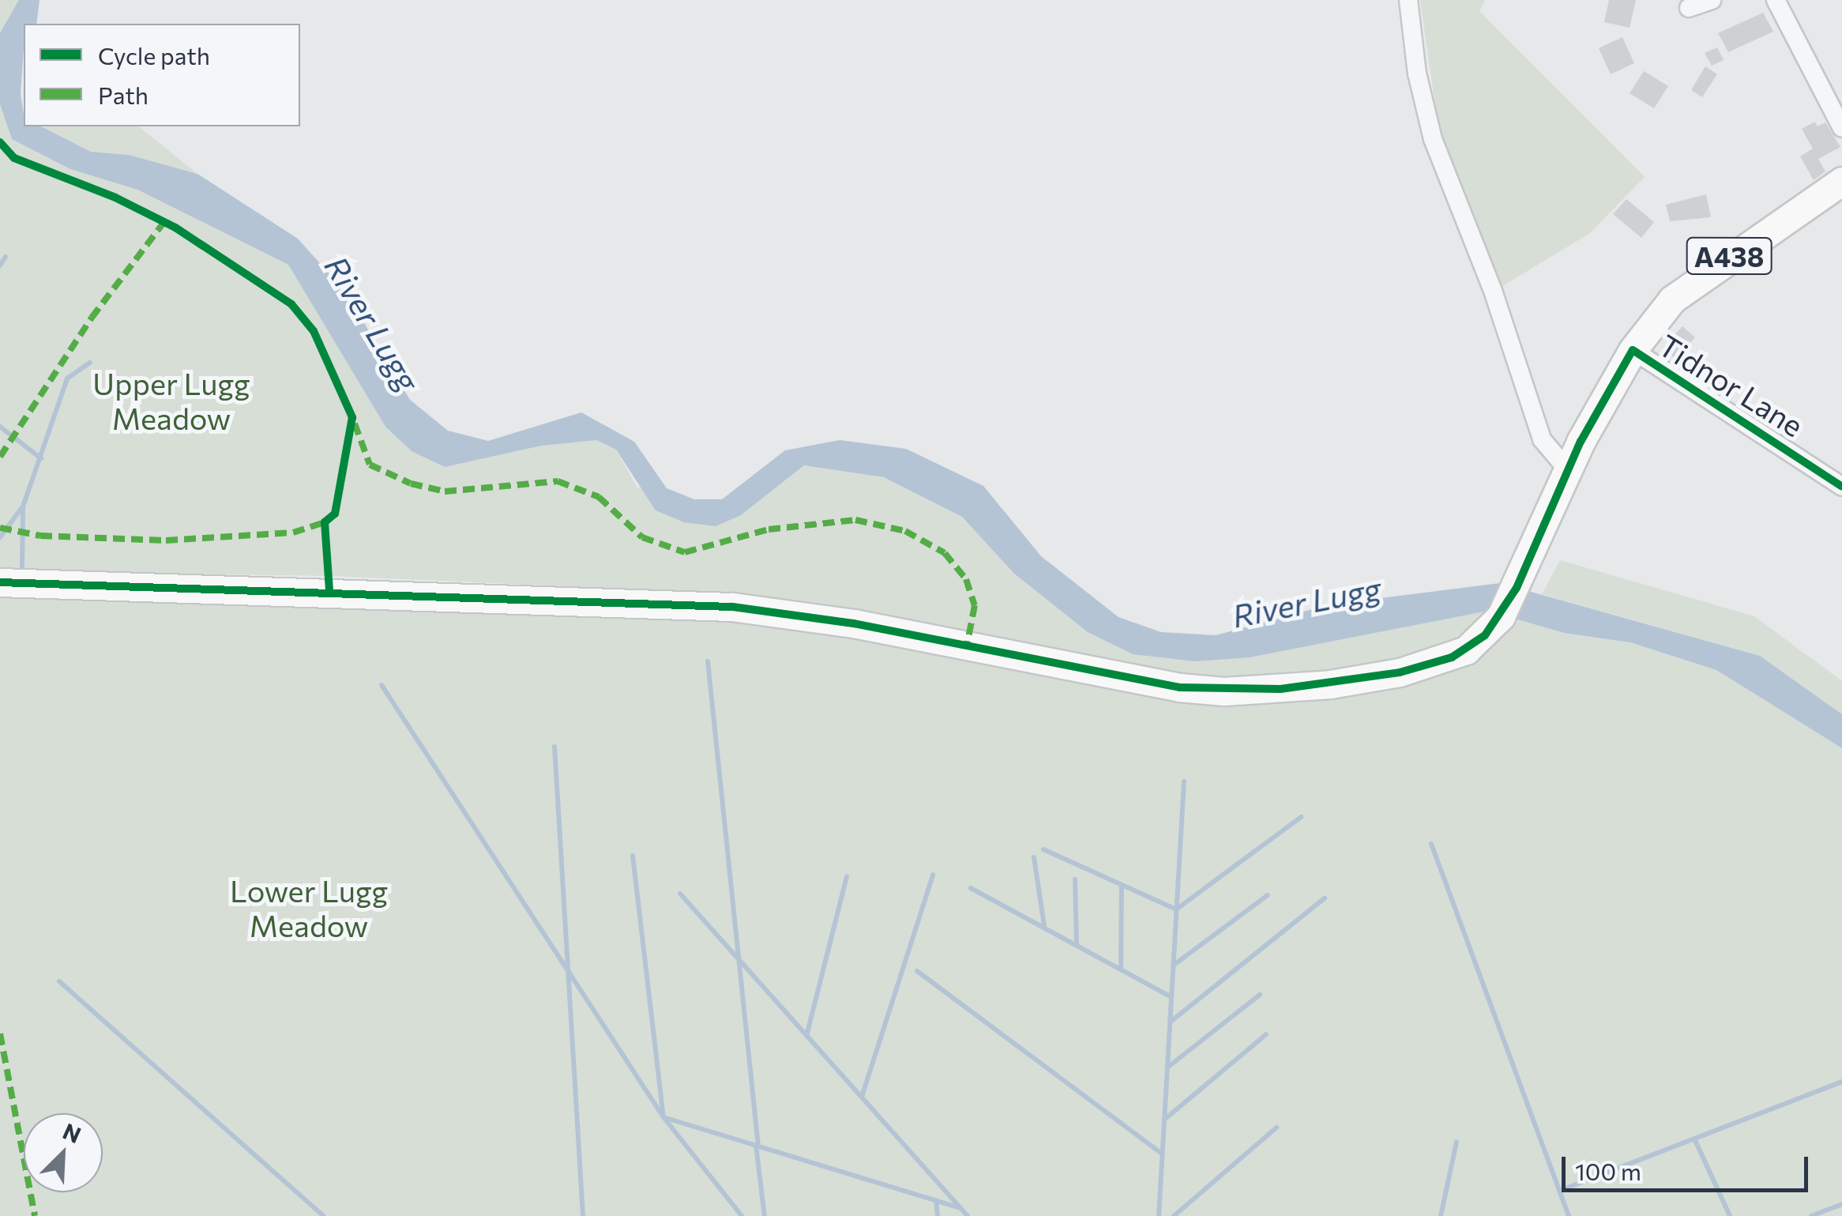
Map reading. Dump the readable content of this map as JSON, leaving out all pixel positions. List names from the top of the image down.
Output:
{
  "streets": {
    "highway": ["A438"],
    "street": ["Tidnor Lane"]
  },
  "crossings": [
    ["A438", "Tidnor Lane"]
  ],
  "water": ["River Lugg"],
  "parks": ["Upper Lugg Meadow", "Lower Lugg Meadow"],
  "legend": ["Cycle path", "Path"],
  "scale_bar": "100 m",
  "north": "top right"
}
